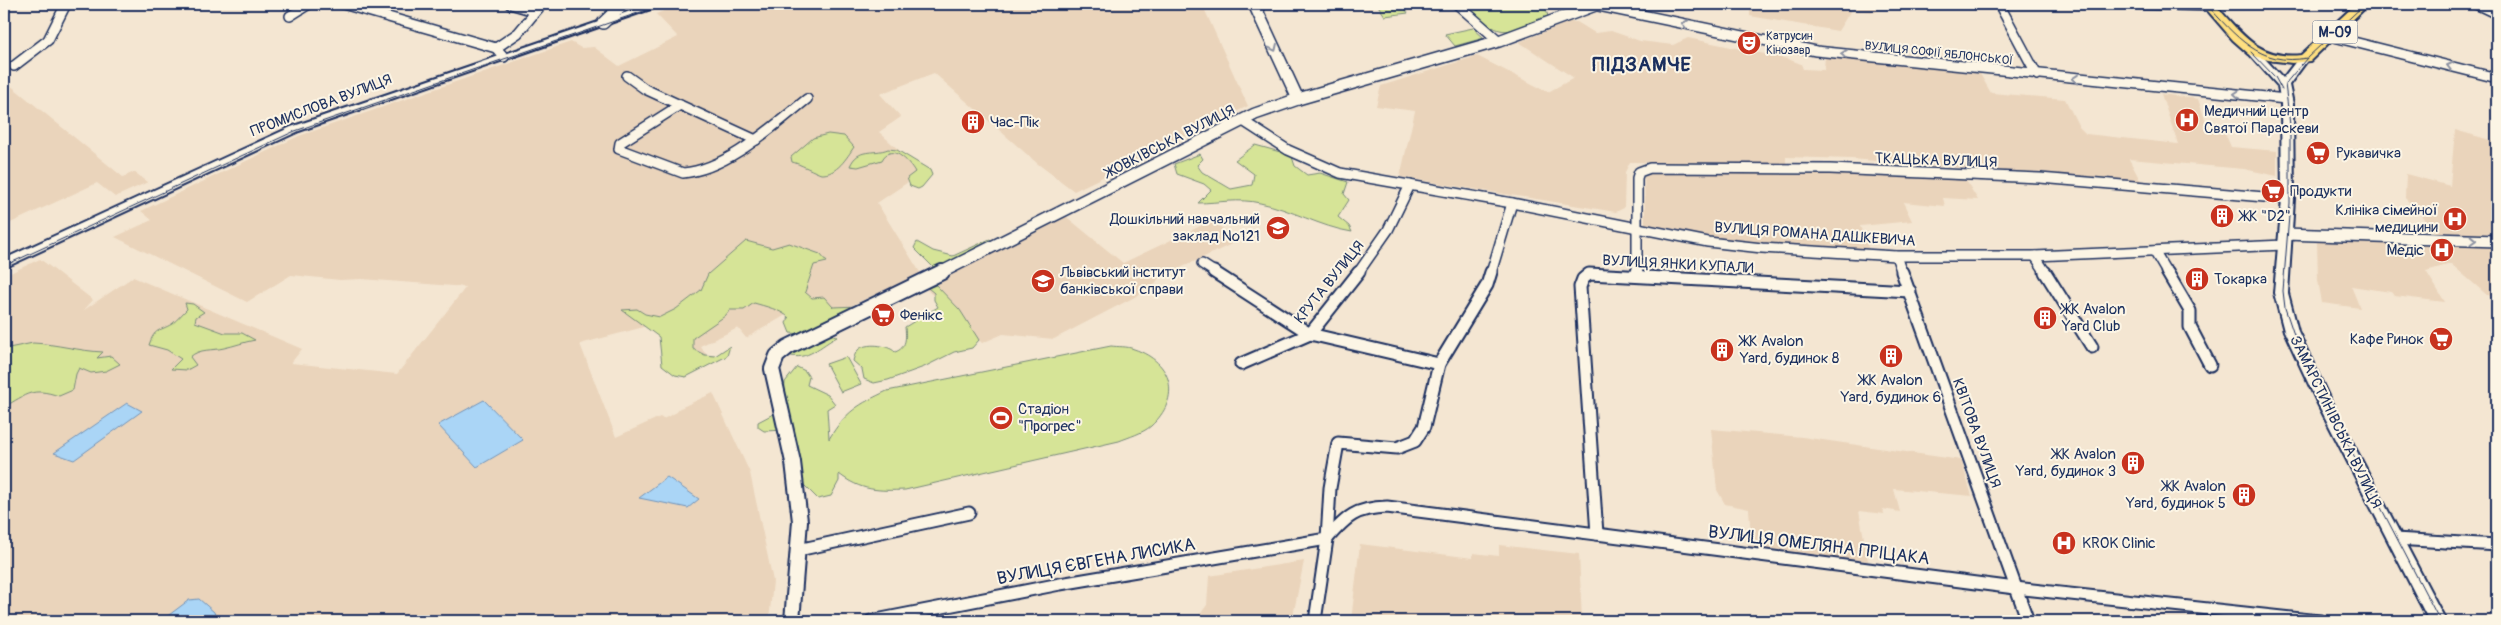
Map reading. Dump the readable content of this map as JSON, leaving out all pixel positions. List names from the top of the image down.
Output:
{
  "streets": {
    "main road": ["М-09", "ПРОМИСЛОВА ВУЛИЦЯ", "ЗАМАРСТИНІВСЬКА ВУЛИЦЯ"],
    "street": [
      "ВУЛИЦЯ СОФІЇ ЯБЛОНСЬКОЇ",
      "ЖОВКІВСЬКА ВУЛИЦЯ",
      "ТКАЦЬКА ВУЛИЦЯ",
      "ВУЛИЦЯ РОМАНА ДАШКЕВИЧА",
      "ВУЛИЦЯ ЯНКИ КУПАЛИ",
      "КРУТА ВУЛИЦЯ",
      "КВІТОВА ВУЛИЦЯ",
      "ВУЛИЦЯ ОМЕЛЯНА ПРІЦАКА",
      "ВУЛИЦЯ ЄВГЕНА ЛИСИКА"
    ]
  },
  "crossings": [
    ["ВУЛИЦЯ СОФІЇ ЯБЛОНСЬКОЇ", "ЖОВКІВСЬКА ВУЛИЦЯ"],
    ["ВУЛИЦЯ СОФІЇ ЯБЛОНСЬКОЇ", "ЗАМАРСТИНІВСЬКА ВУЛИЦЯ"],
    ["ЖОВКІВСЬКА ВУЛИЦЯ", "ВУЛИЦЯ РОМАНА ДАШКЕВИЧА"],
    ["ТКАЦЬКА ВУЛИЦЯ", "ВУЛИЦЯ РОМАНА ДАШКЕВИЧА"],
    ["ТКАЦЬКА ВУЛИЦЯ", "ЗАМАРСТИНІВСЬКА ВУЛИЦЯ"],
    ["ВУЛИЦЯ РОМАНА ДАШКЕВИЧА", "КРУТА ВУЛИЦЯ"],
    ["ВУЛИЦЯ РОМАНА ДАШКЕВИЧА", "ЗАМАРСТИНІВСЬКА ВУЛИЦЯ"],
    ["ВУЛИЦЯ РОМАНА ДАШКЕВИЧА", "КВІТОВА ВУЛИЦЯ"],
    ["ВУЛИЦЯ ЯНКИ КУПАЛИ", "КВІТОВА ВУЛИЦЯ"],
    ["ВУЛИЦЯ ЯНКИ КУПАЛИ", "ВУЛИЦЯ ОМЕЛЯНА ПРІЦАКА"],
    ["КВІТОВА ВУЛИЦЯ", "ВУЛИЦЯ ОМЕЛЯНА ПРІЦАКА"],
    ["ВУЛИЦЯ ОМЕЛЯНА ПРІЦАКА", "ВУЛИЦЯ ЄВГЕНА ЛИСИКА"]
  ],
  "one_way": ["ВУЛИЦЯ СОФІЇ ЯБЛОНСЬКОЇ"],
  "districts": ["ПІДЗАМЧЕ"],
  "places": {
    "theatre": ["Катрусин Кінозавр"],
    "hospital": [
      "Медичний центр Святої Параскеви",
      "Клініка сімейної медицини",
      "Медіс",
      "KROK Clinic"
    ],
    "building": [
      "Час-Пік",
      "ЖК \"D2\"",
      "Токарка",
      "ЖК Avalon Yard Club",
      "ЖК Avalon Yard, будинок 8",
      "ЖК Avalon Yard, будинок 6",
      "ЖК Avalon Yard, будинок 3",
      "ЖК Avalon Yard, будинок 5"
    ],
    "supermarket": [
      "Рукавичка",
      "Продукти",
      "Фенікс",
      "Кафе Ринок"
    ],
    "school or university": ["Дошкільний навчальний заклад №121", "Львівський інститут банківської справи"],
    "sports": ["Стадіон \"Прогрес\""]
  }
}
